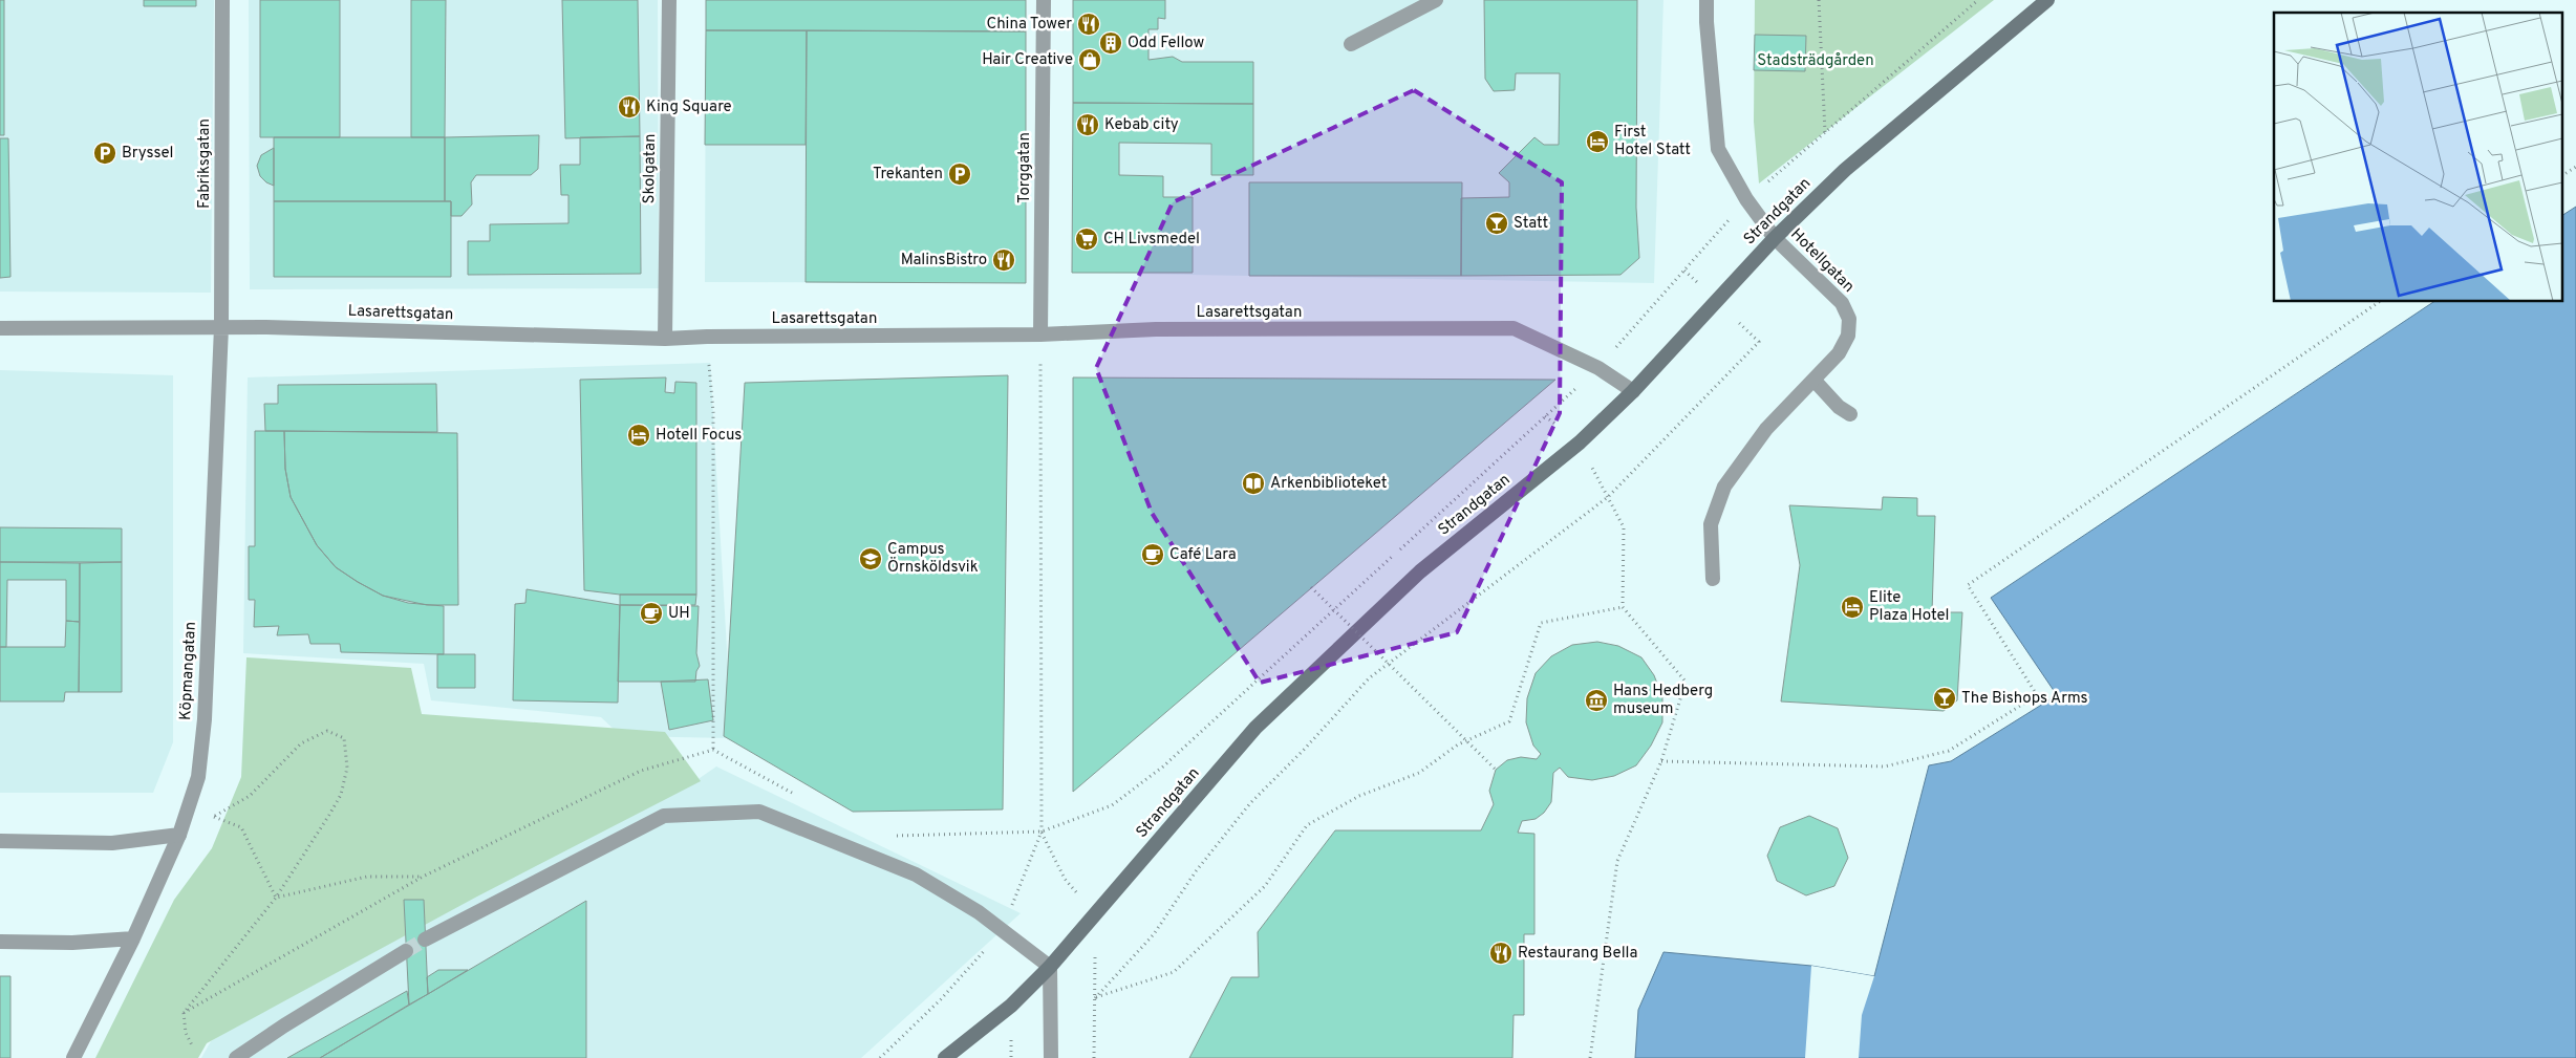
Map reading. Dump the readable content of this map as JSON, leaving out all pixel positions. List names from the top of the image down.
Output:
{
  "streets": {
    "main road": ["Strandgatan"],
    "street": [
      "Fabriksgatan",
      "Torggatan",
      "Skolgatan",
      "Hotellgatan",
      "Lasarettsgatan",
      "Köpmangatan"
    ]
  },
  "crossings": [
    ["Fabriksgatan", "Lasarettsgatan"],
    ["Fabriksgatan", "Köpmangatan"],
    ["Torggatan", "Lasarettsgatan"],
    ["Skolgatan", "Lasarettsgatan"],
    ["Strandgatan", "Hotellgatan"],
    ["Strandgatan", "Lasarettsgatan"],
    ["Lasarettsgatan", "Köpmangatan"]
  ],
  "parks": ["Stadsträdgården"],
  "places": {
    "restaurant": [
      "China Tower",
      "King Square",
      "Kebab city",
      "MalinsBistro",
      "Restaurang Bella"
    ],
    "building": ["Odd Fellow"],
    "shop": ["Hair Creative"],
    "hotel": ["First Hotel Statt", "Hotell Focus", "Elite Plaza Hotel"],
    "parking": ["Bryssel", "Trekanten"],
    "bar": ["Statt", "The Bishops Arms"],
    "supermarket": ["CH Livsmedel"],
    "library": ["Arkenbiblioteket"],
    "cafe": ["Café Lara", "UH"],
    "school or university": ["Campus Örnsköldsvik"],
    "museum": ["Hans Hedberg museum"]
  }
}
